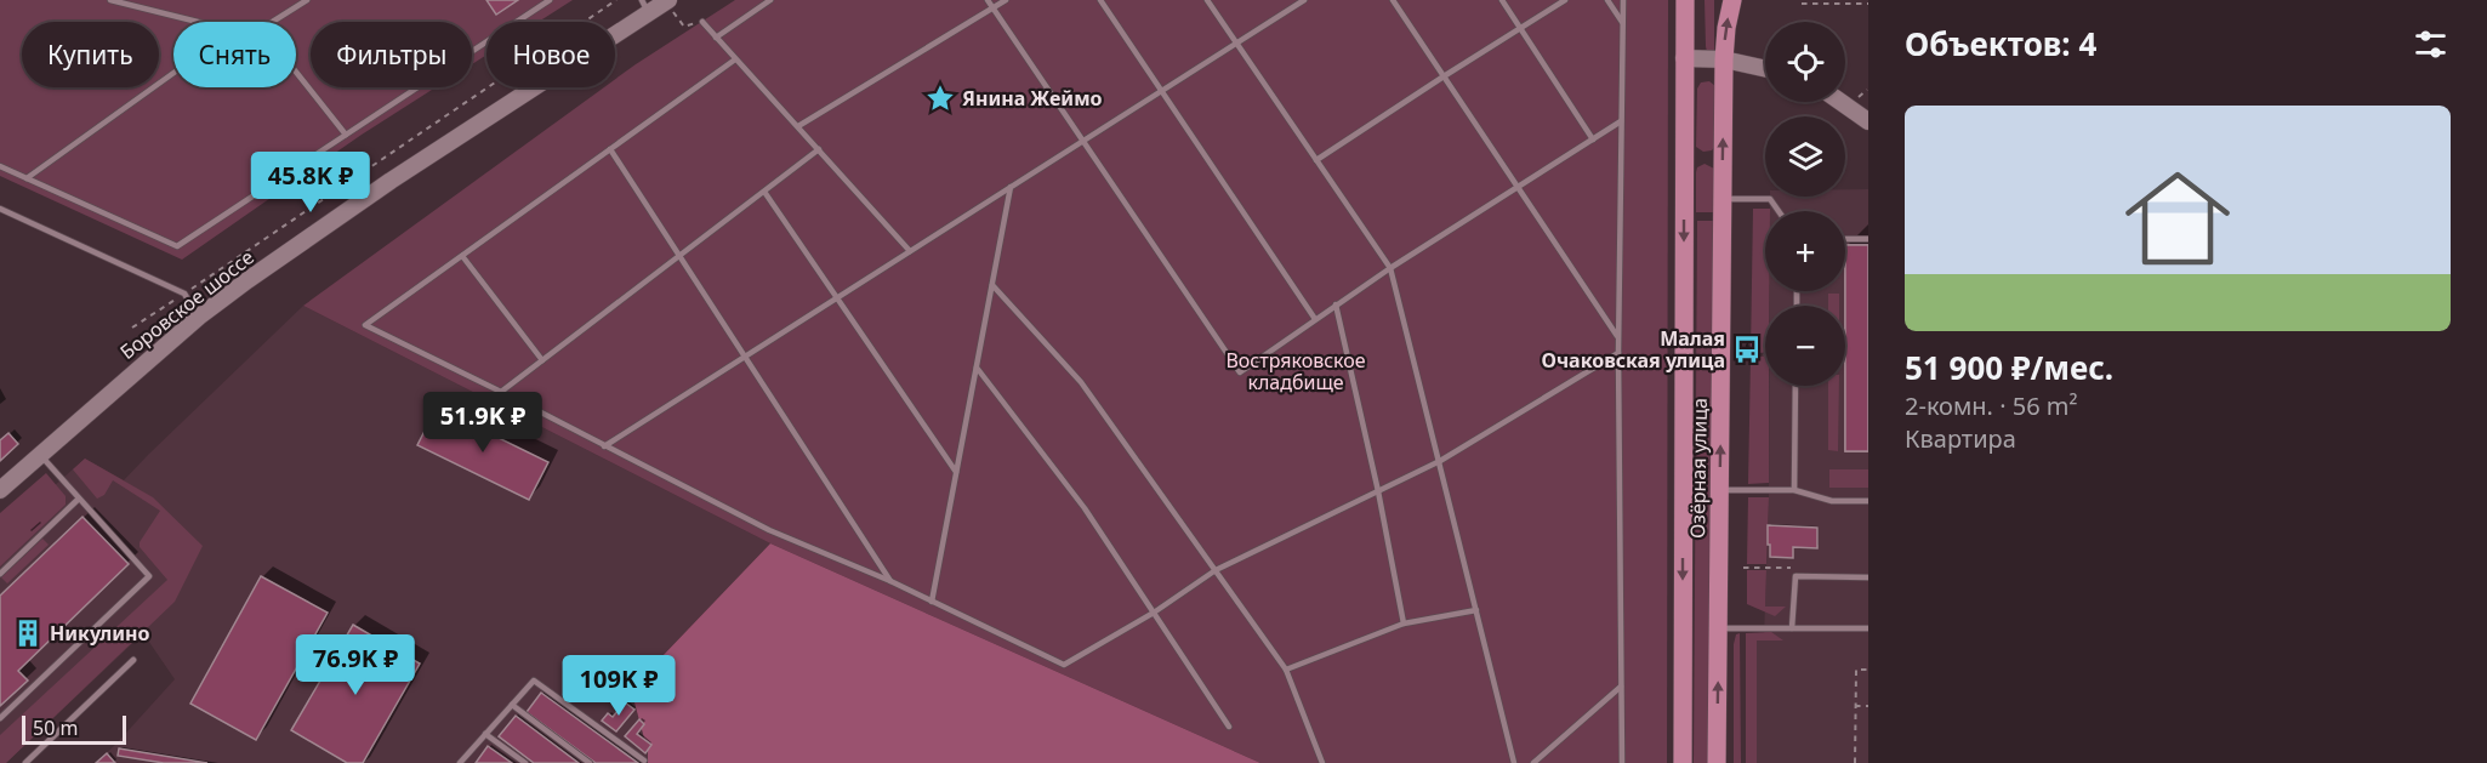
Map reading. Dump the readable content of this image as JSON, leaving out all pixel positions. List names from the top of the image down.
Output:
{
  "streets": {
    "main road": ["Озёрная улица"],
    "street": ["Боровское шоссе"]
  },
  "parks": ["Востряковское кладбище"],
  "places": {
    "place": ["Янина Жеймо"],
    "bus stop": ["Малая Очаковская улица"],
    "building": ["Никулино"]
  },
  "scale_bar": "50 m",
  "page": {
    "heading": "Объектов: 4",
    "map_buttons": ["+", "−"],
    "chip": [
      "Купить",
      "Снять",
      "Фильтры",
      "Новое"
    ],
    "list": [
      {
        "name": "51 900 ₽/мес.",
        "note": "2-комн. · 56 m² · Квартира"
      }
    ],
    "price": [
      "45.8K ₽",
      "51.9K ₽",
      "76.9K ₽",
      "109K ₽"
    ],
    "scale": "50 m"
  }
}
